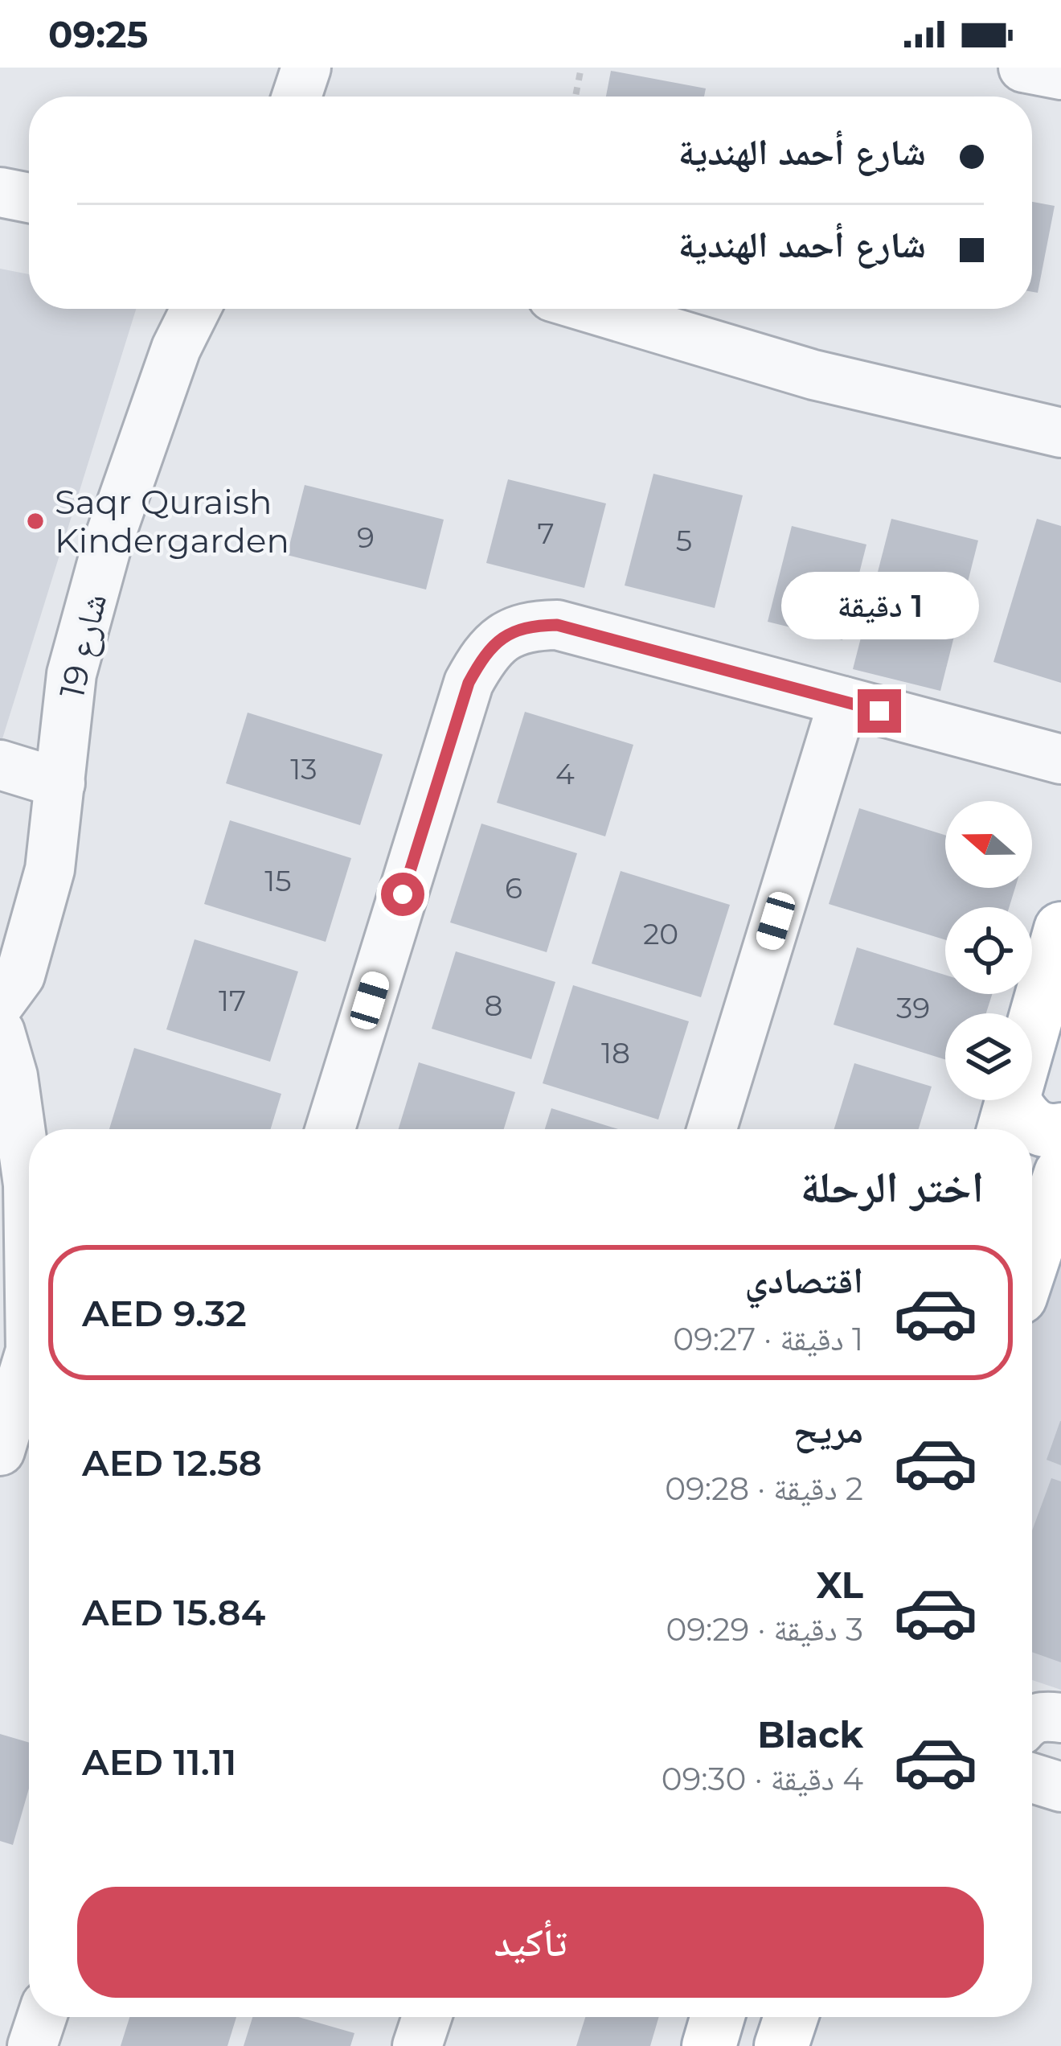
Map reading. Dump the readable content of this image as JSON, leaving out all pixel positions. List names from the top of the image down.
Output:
{
  "streets": {
    "street": ["شارع 19"]
  },
  "places": ["Saqr Quraish Kindergarden"],
  "house_numbers": [
    "7",
    "9",
    "5",
    "13",
    "4",
    "15",
    "6",
    "20",
    "17",
    "8",
    "39",
    "18"
  ],
  "north": "left",
  "page": {
    "status": "09:25",
    "banner": ["شارع أحمد الهندية", "شارع أحمد الهندية"],
    "bubble": "1 دقيقة",
    "heading": "اختر الرحلة",
    "list": [
      {
        "name": "اقتصادي",
        "note": "1 دقيقة · 09:27",
        "value": "AED 9.32"
      },
      {
        "name": "مريح",
        "note": "2 دقيقة · 09:28",
        "value": "AED 12.58"
      },
      {
        "name": "XL",
        "note": "3 دقيقة · 09:29",
        "value": "AED 15.84"
      },
      {
        "name": "Black",
        "note": "4 دقيقة · 09:30",
        "value": "AED 11.11"
      }
    ],
    "buttons": "تأكيد"
  }
}
